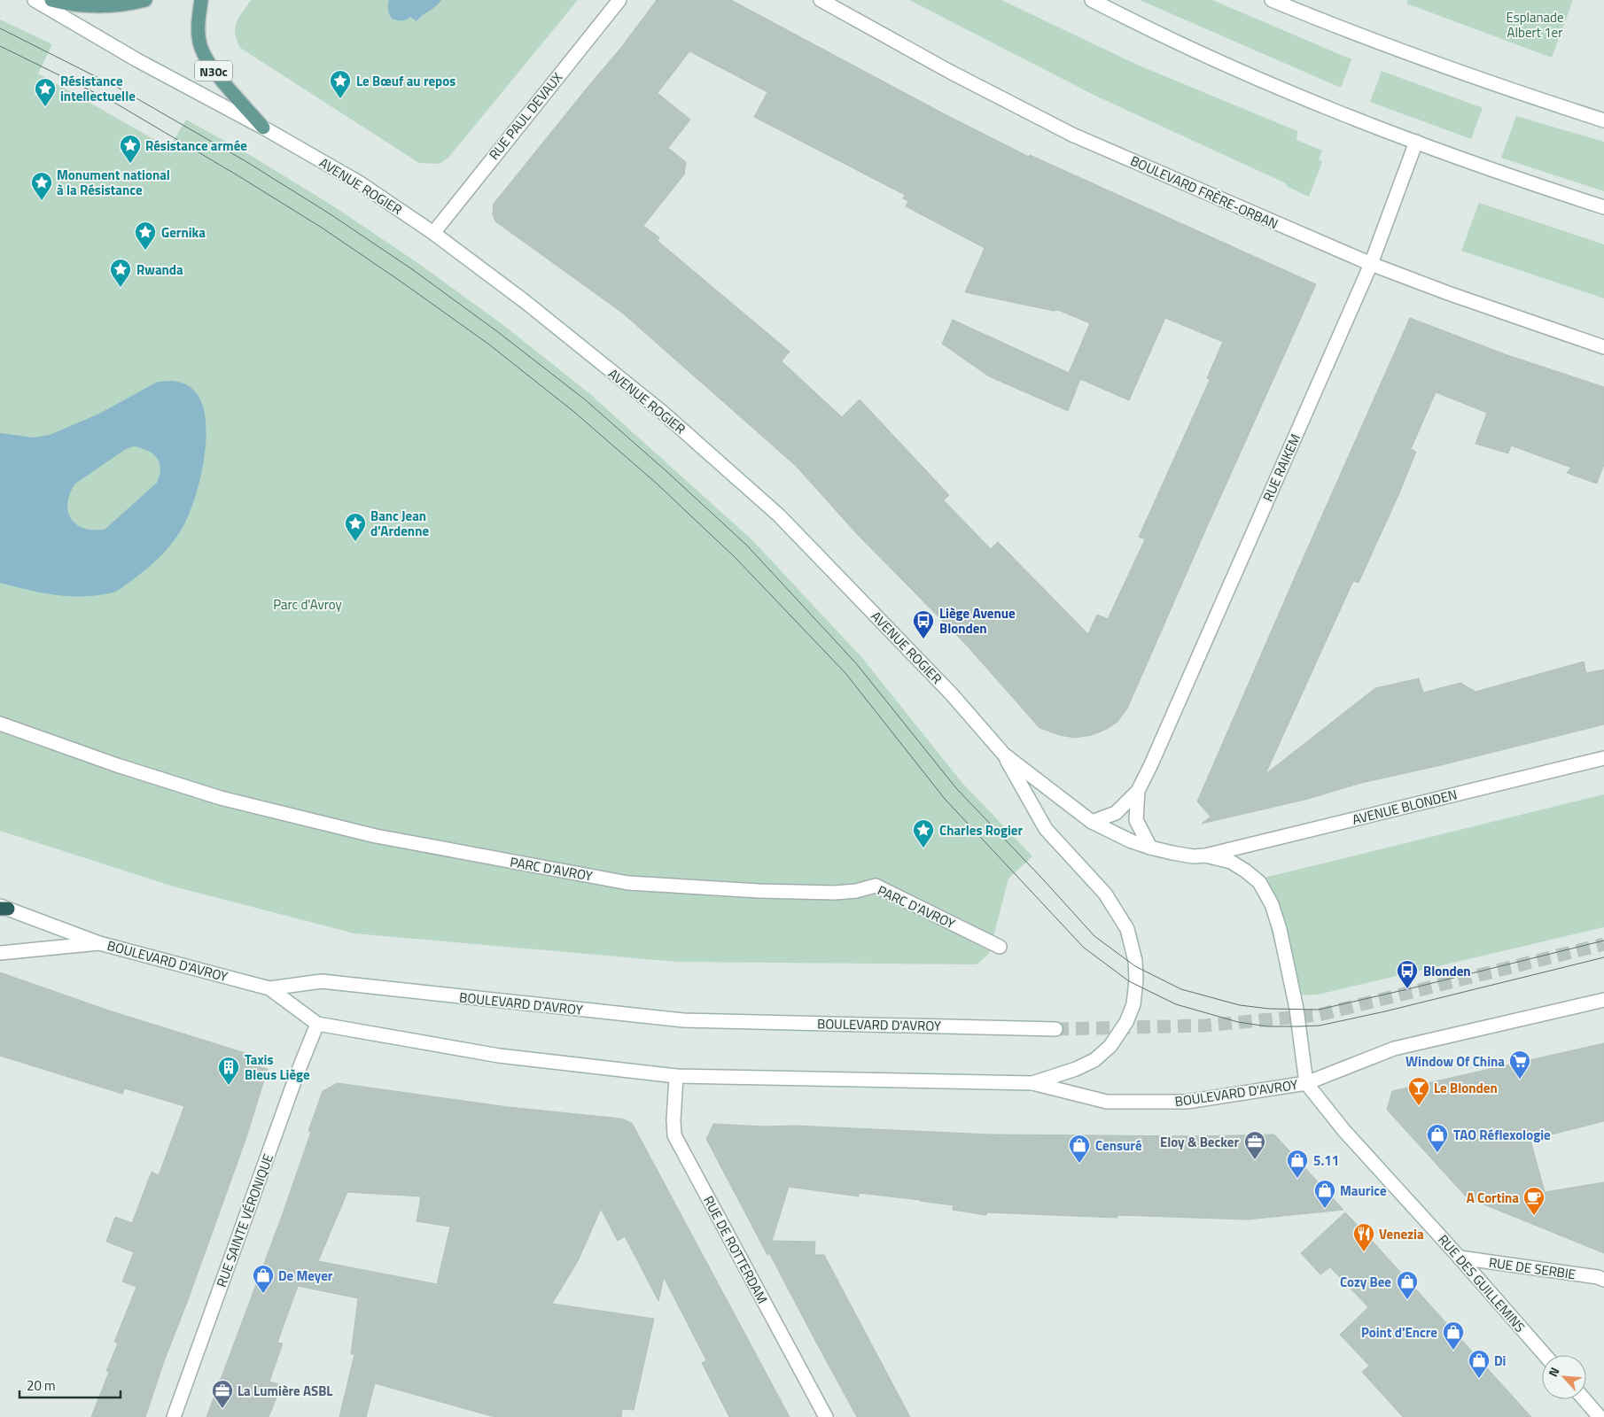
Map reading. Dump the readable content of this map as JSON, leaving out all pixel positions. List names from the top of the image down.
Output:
{
  "streets": {
    "main road": ["N30c"],
    "street": [
      "RUE PAUL DEVAUX",
      "AVENUE ROGIER",
      "BOULEVARD FRÈRE-ORBAN",
      "RUE RAIKEM",
      "AVENUE BLONDEN",
      "PARC D'AVROY",
      "BOULEVARD D'AVROY",
      "RUE SAINTE VÉRONIQUE",
      "RUE DE ROTTERDAM",
      "RUE DE SERBIE",
      "RUE DES GUILLEMINS"
    ]
  },
  "crossings": [
    ["N30c", "AVENUE ROGIER"],
    ["RUE PAUL DEVAUX", "AVENUE ROGIER"],
    ["AVENUE ROGIER", "RUE RAIKEM"],
    ["AVENUE ROGIER", "AVENUE BLONDEN"],
    ["AVENUE ROGIER", "BOULEVARD D'AVROY"],
    ["BOULEVARD FRÈRE-ORBAN", "RUE RAIKEM"],
    ["AVENUE BLONDEN", "BOULEVARD D'AVROY"],
    ["BOULEVARD D'AVROY", "RUE DES GUILLEMINS"],
    ["RUE DE SERBIE", "RUE DES GUILLEMINS"]
  ],
  "parks": ["Esplanade Albert 1er", "Parc d'Avroy"],
  "places": {
    "place": [
      "Le Bœuf au repos",
      "Résistance intellectuelle",
      "Résistance armée",
      "Monument national à la Résistance",
      "Gernika",
      "Rwanda",
      "Banc Jean d'Ardenne",
      "Charles Rogier"
    ],
    "bus stop": ["Liège Avenue Blonden", "Blonden"],
    "supermarket": ["Window Of China"],
    "building": ["Taxis Bleus Liège"],
    "bar": ["Le Blonden"],
    "shop": [
      "TAO Réflexologie",
      "Censuré",
      "5.11",
      "Maurice",
      "De Meyer",
      "Cozy Bee",
      "Point d'Encre",
      "Di"
    ],
    "office": ["Eloy & Becker", "La Lumière ASBL"],
    "cafe": ["A Cortina"],
    "restaurant": ["Venezia"]
  },
  "scale_bar": "20 m",
  "north": "top left"
}
